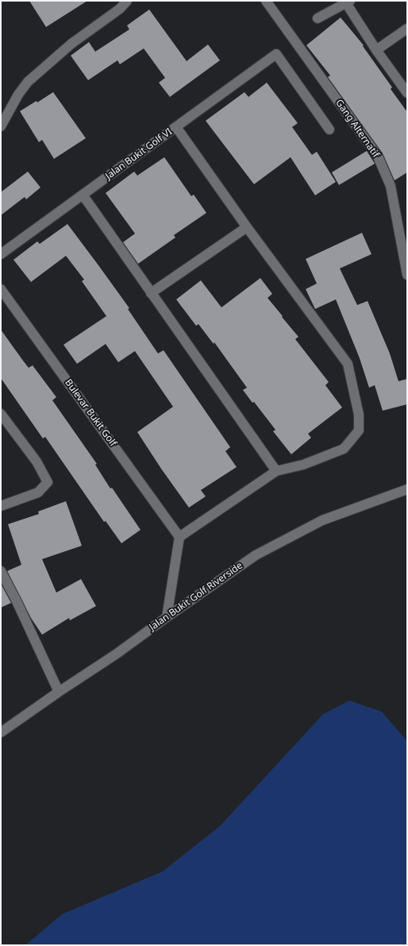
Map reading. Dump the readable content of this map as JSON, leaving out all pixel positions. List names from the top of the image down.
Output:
{
  "streets": {
    "street": [
      "Gang Alternatif",
      "Jalan Bukit Golf VI",
      "Bulevar Bukit Golf",
      "Jalan Bukit Golf Riverside"
    ]
  }
}
